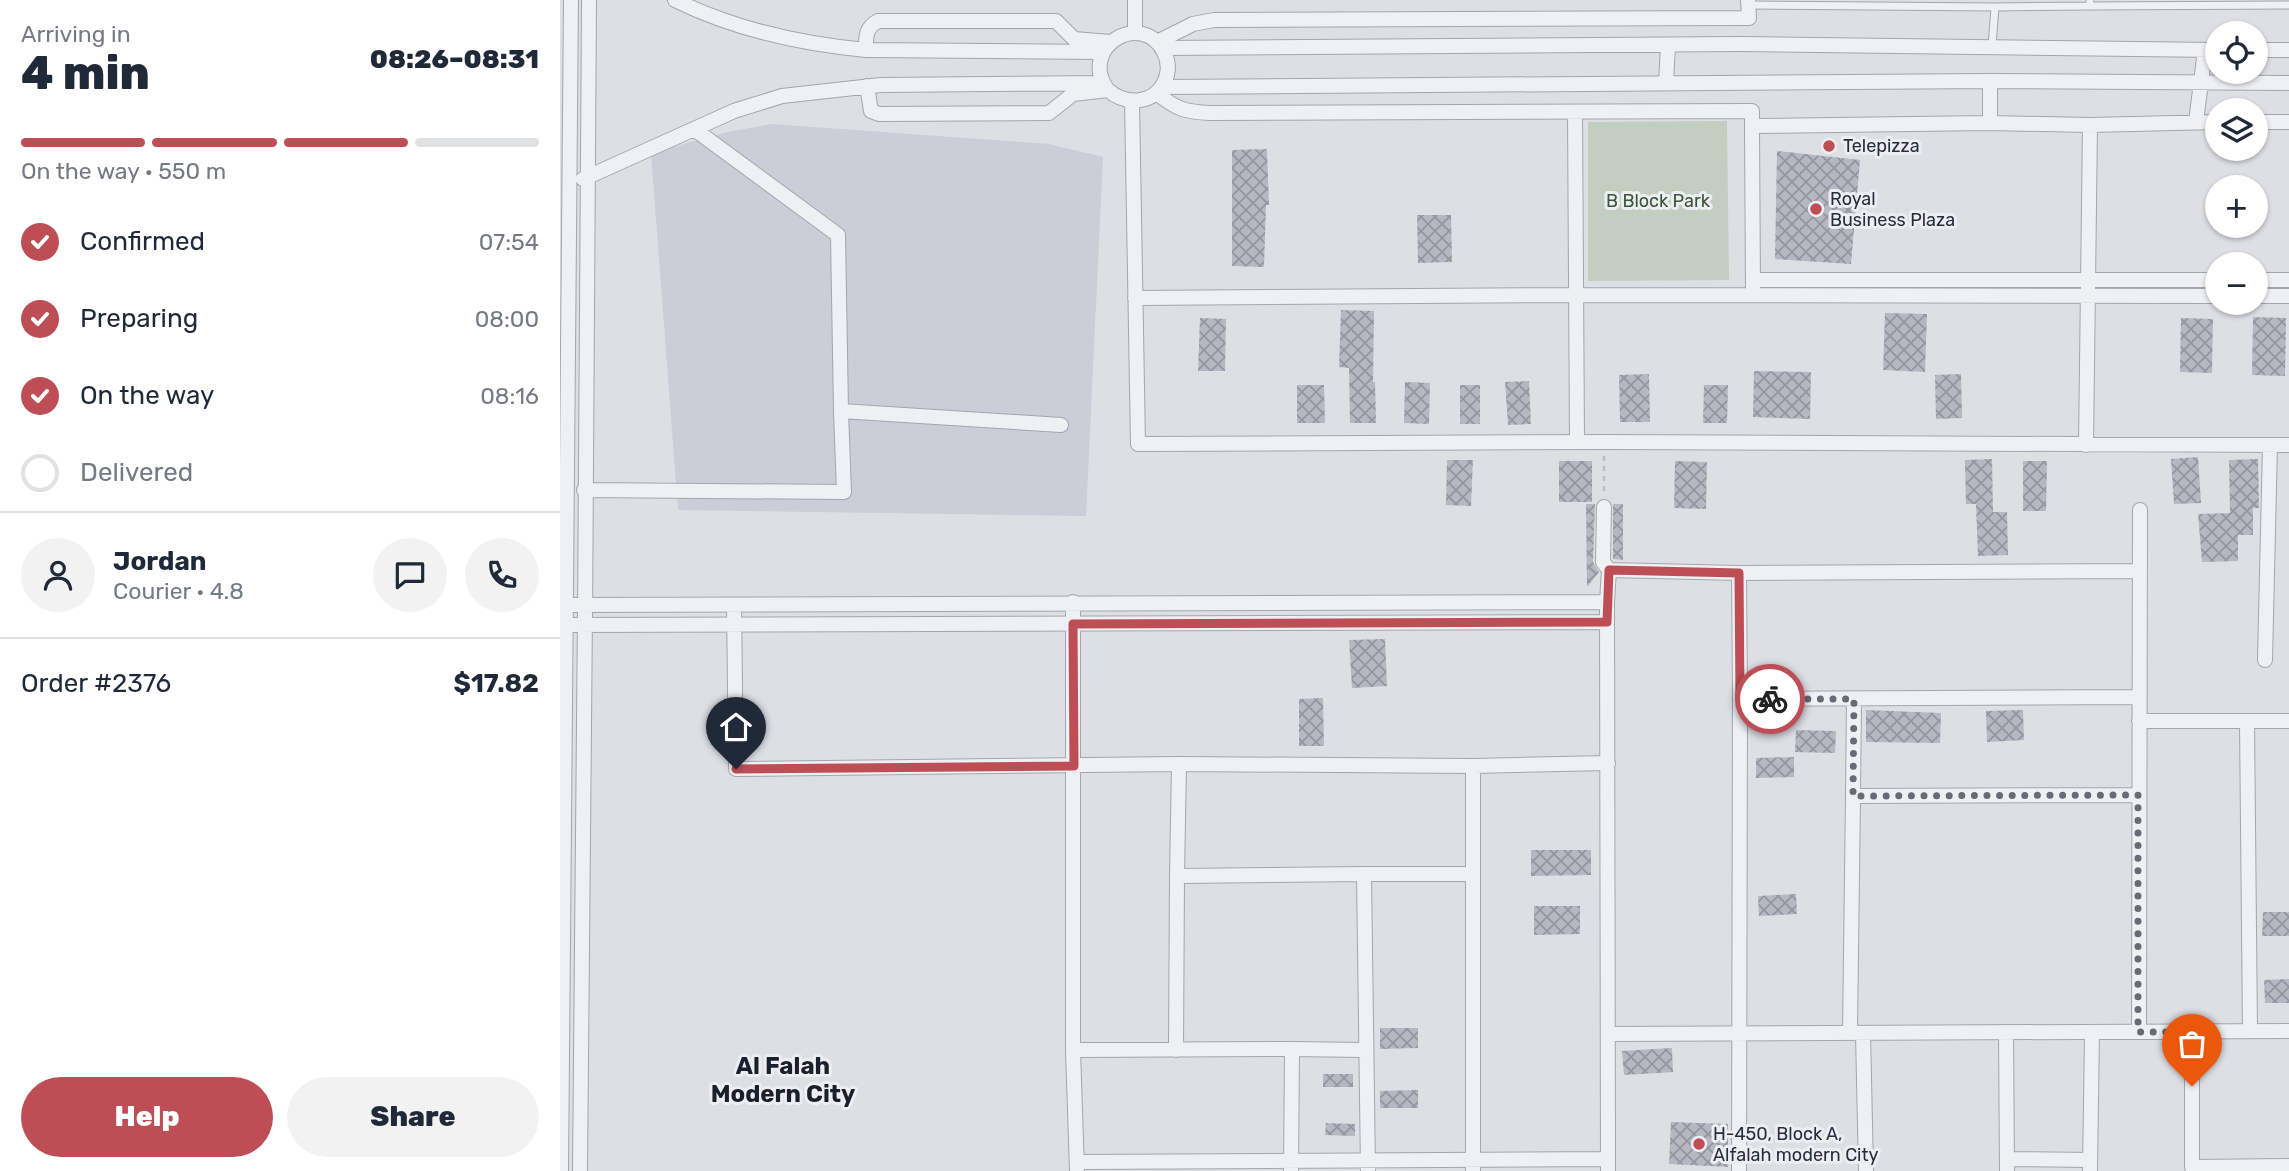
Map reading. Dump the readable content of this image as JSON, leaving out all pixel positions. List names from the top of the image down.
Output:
{
  "districts": ["Al Falah Modern City"],
  "parks": ["B Block Park"],
  "places": ["Telepizza", "Royal Business Plaza", "H-450, Block A, Alfalah modern City"],
  "page": {
    "heading": ["4 min", "Arriving in", "08:26–08:31"],
    "panel": [
      "Jordan",
      "Courier · 4.8",
      "Order #2376",
      "$17.82"
    ],
    "map_buttons": ["+", "−"],
    "bar": "On the way · 550 m",
    "list": [
      ["Confirmed", "07:54"],
      ["Preparing", "08:00"],
      ["On the way", "08:16"],
      "Delivered"
    ],
    "buttons": ["Help", "Share"]
  }
}
